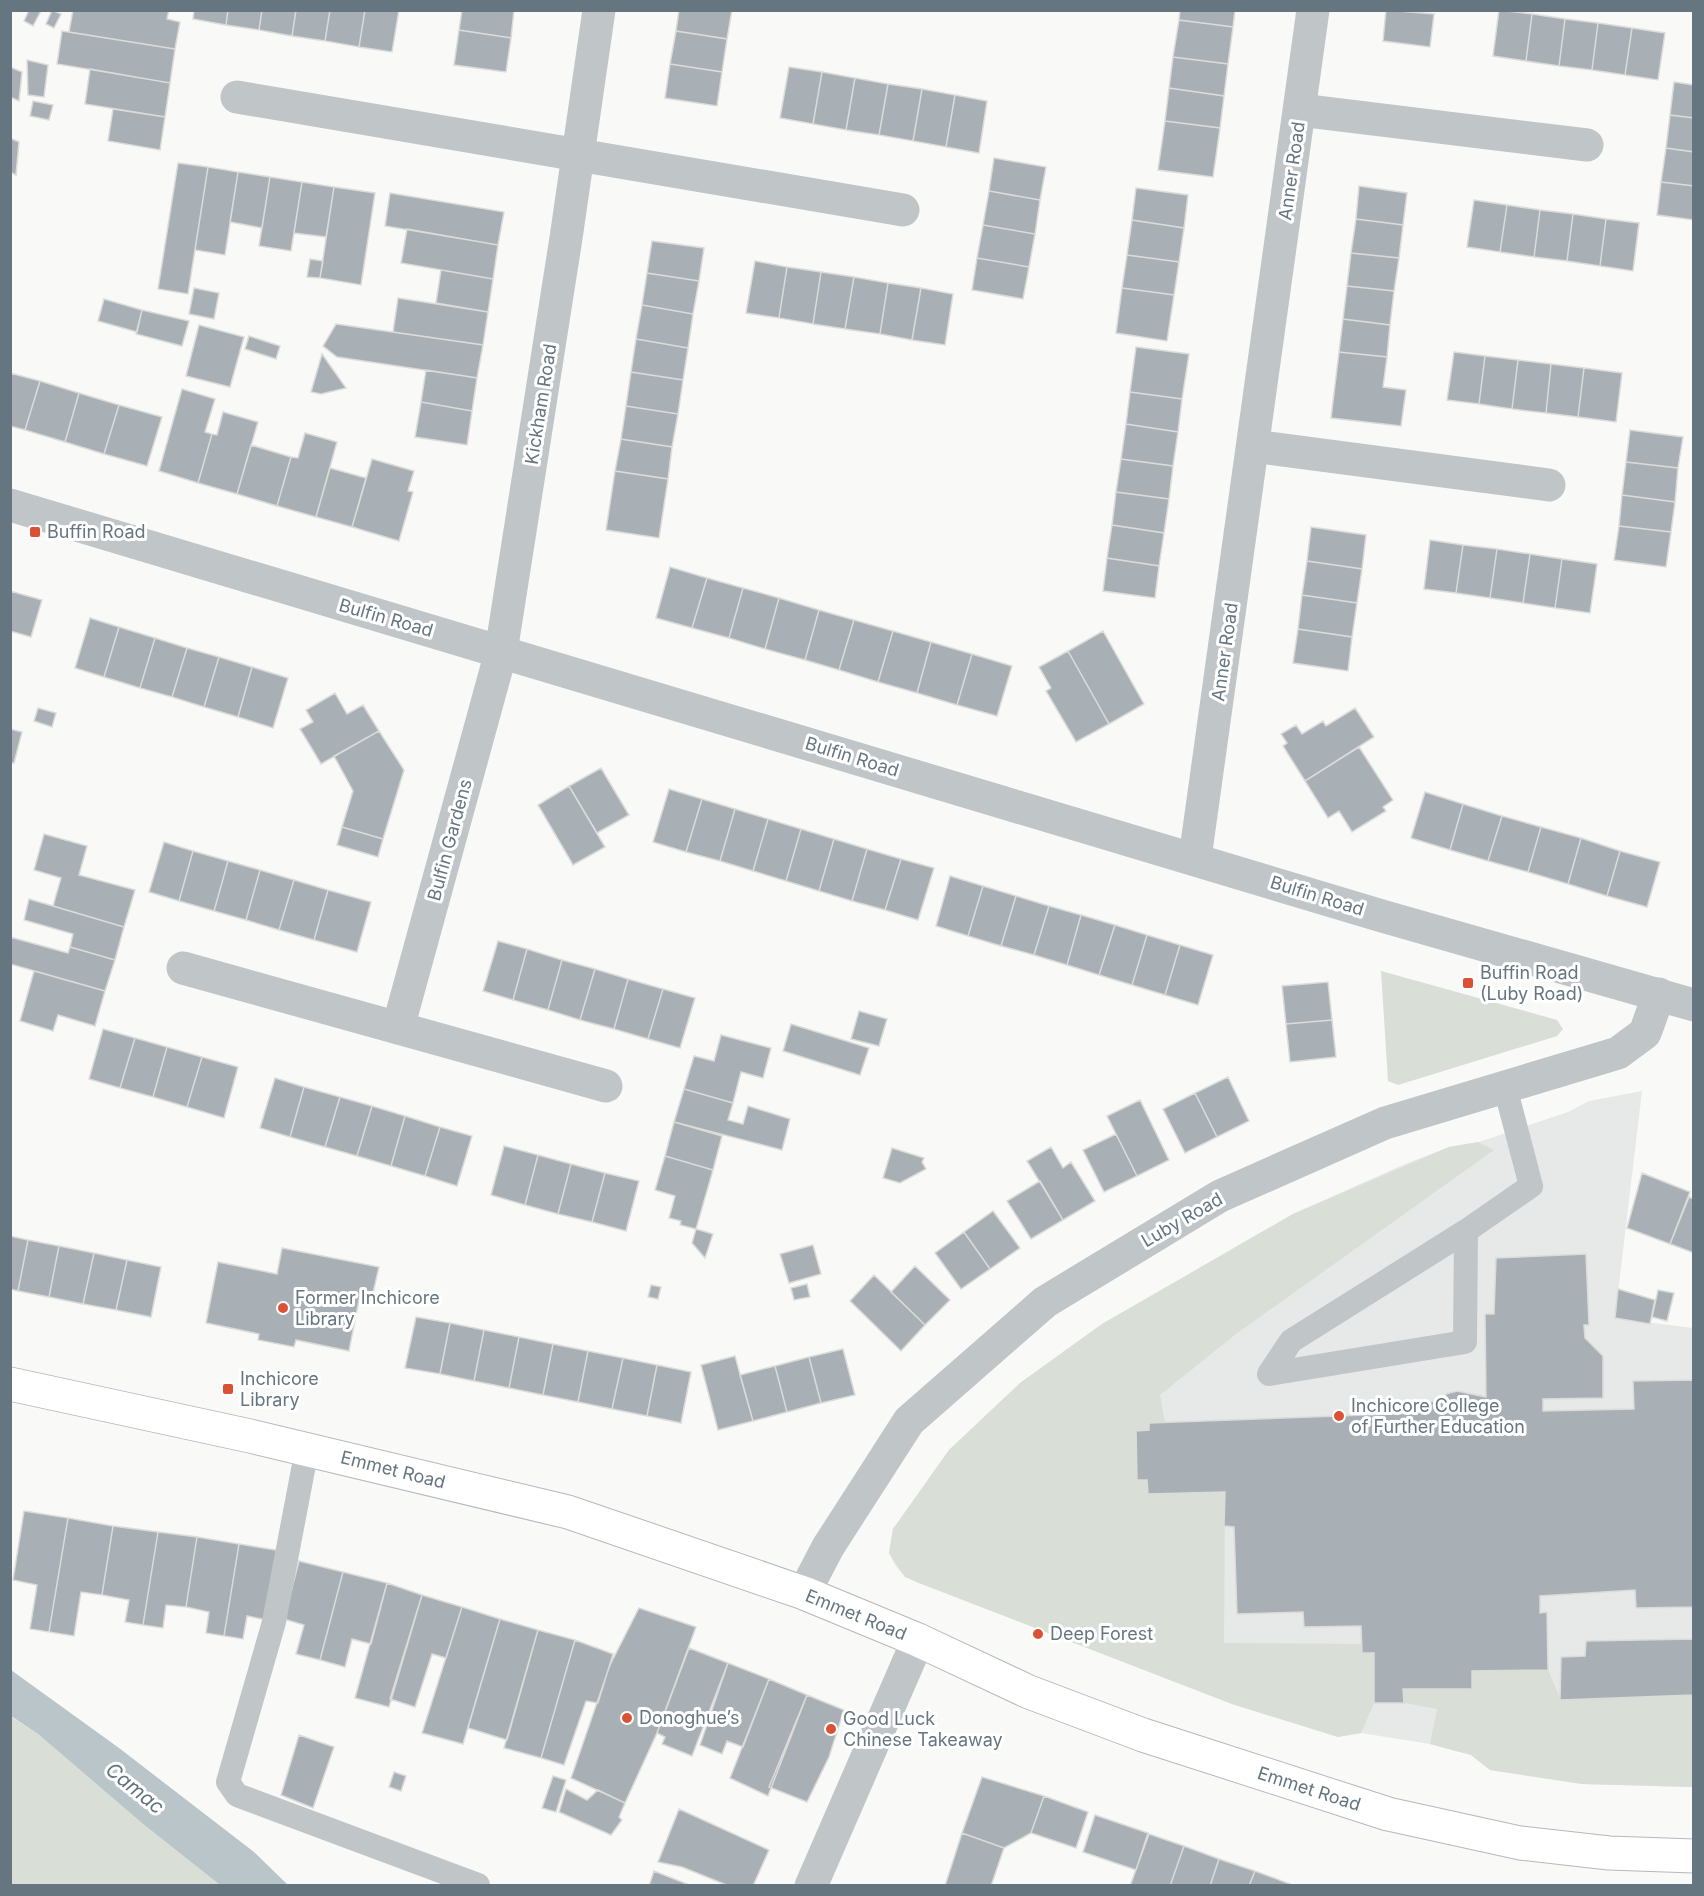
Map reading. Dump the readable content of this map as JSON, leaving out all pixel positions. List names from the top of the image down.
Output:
{
  "streets": {
    "main road": ["Emmet Road"],
    "street": [
      "Anner Road",
      "Kickham Road",
      "Bulfin Road",
      "Bulfin Gardens",
      "Luby Road"
    ]
  },
  "crossings": [
    ["Anner Road", "Bulfin Road"],
    ["Kickham Road", "Bulfin Road"],
    ["Kickham Road", "Bulfin Gardens"],
    ["Bulfin Road", "Bulfin Gardens"],
    ["Bulfin Road", "Luby Road"],
    ["Luby Road", "Emmet Road"]
  ],
  "water": ["Camac"],
  "places": {
    "transit": ["Buffin Road", "Buffin Road (Luby Road)", "Inchicore Library"],
    "other": [
      "Former Inchicore Library",
      "Inchicore College of Further Education",
      "Deep Forest",
      "Donoghue’s",
      "Good Luck Chinese Takeaway"
    ]
  }
}
